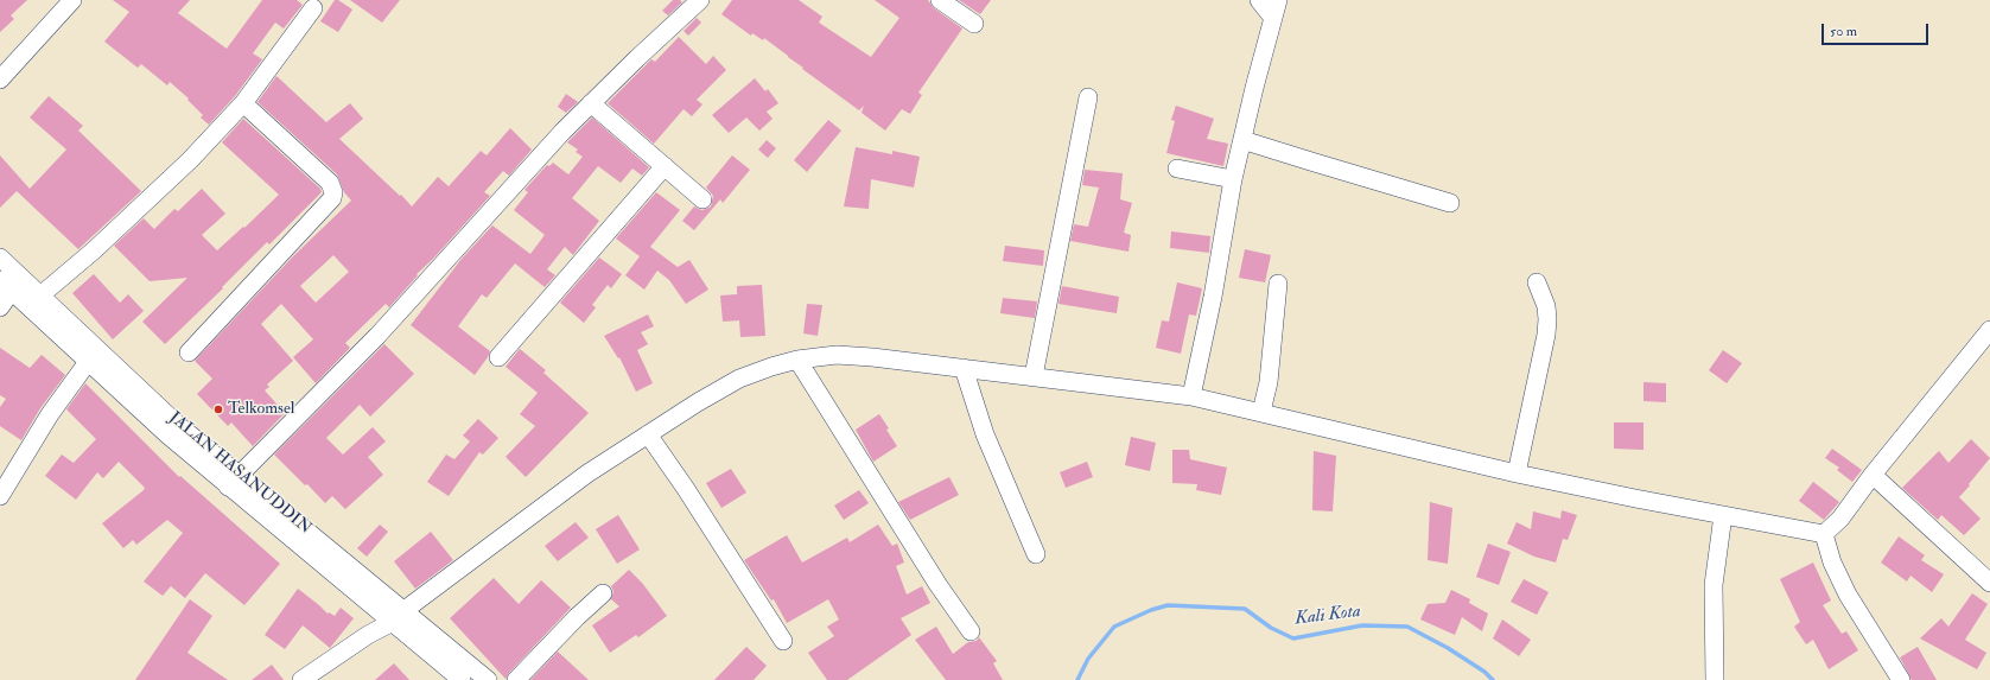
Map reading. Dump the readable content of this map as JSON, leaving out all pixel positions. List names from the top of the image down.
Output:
{
  "streets": {
    "street": ["JALAN HASANUDDIN"]
  },
  "water": ["Kali Kota"],
  "places": ["Telkomsel"],
  "scale_bar": "50 m"
}
